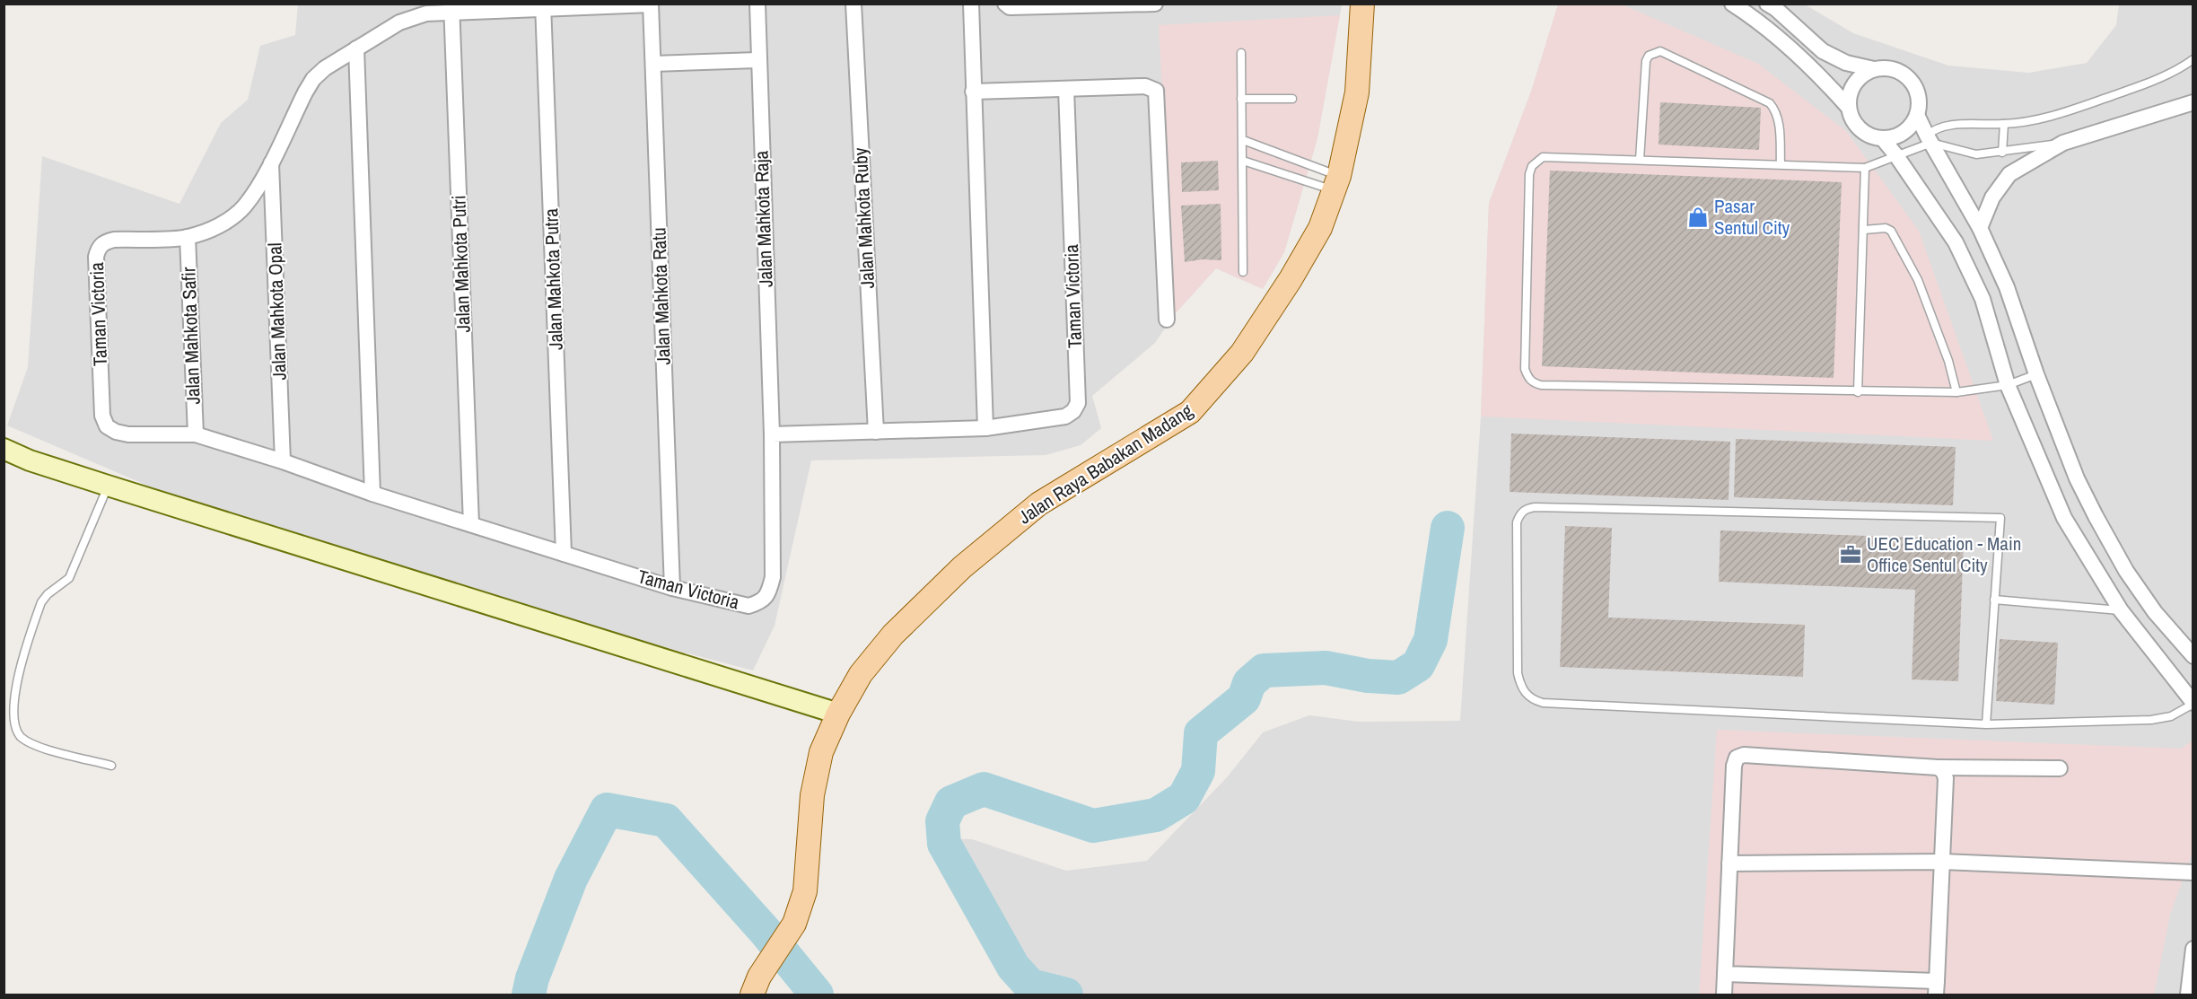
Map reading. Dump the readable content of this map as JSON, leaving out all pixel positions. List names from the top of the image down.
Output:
{
  "streets": {
    "main road": ["Jalan Raya Babakan Madang"],
    "street": [
      "Jalan Mahkota Ruby",
      "Jalan Mahkota Raja",
      "Jalan Mahkota Putri",
      "Jalan Mahkota Putra",
      "Jalan Mahkota Ratu",
      "Taman Victoria",
      "Jalan Mahkota Opal",
      "Jalan Mahkota Safir"
    ]
  },
  "crossings": [
    ["Jalan Mahkota Ruby", "Taman Victoria"],
    ["Jalan Mahkota Raja", "Taman Victoria"],
    ["Jalan Mahkota Putri", "Taman Victoria"],
    ["Jalan Mahkota Putra", "Taman Victoria"],
    ["Jalan Mahkota Ratu", "Taman Victoria"],
    ["Taman Victoria", "Jalan Mahkota Opal"],
    ["Taman Victoria", "Jalan Mahkota Safir"]
  ],
  "places": {
    "shop": ["Pasar Sentul City"],
    "office": ["UEC Education - Main Office Sentul City"]
  }
}
